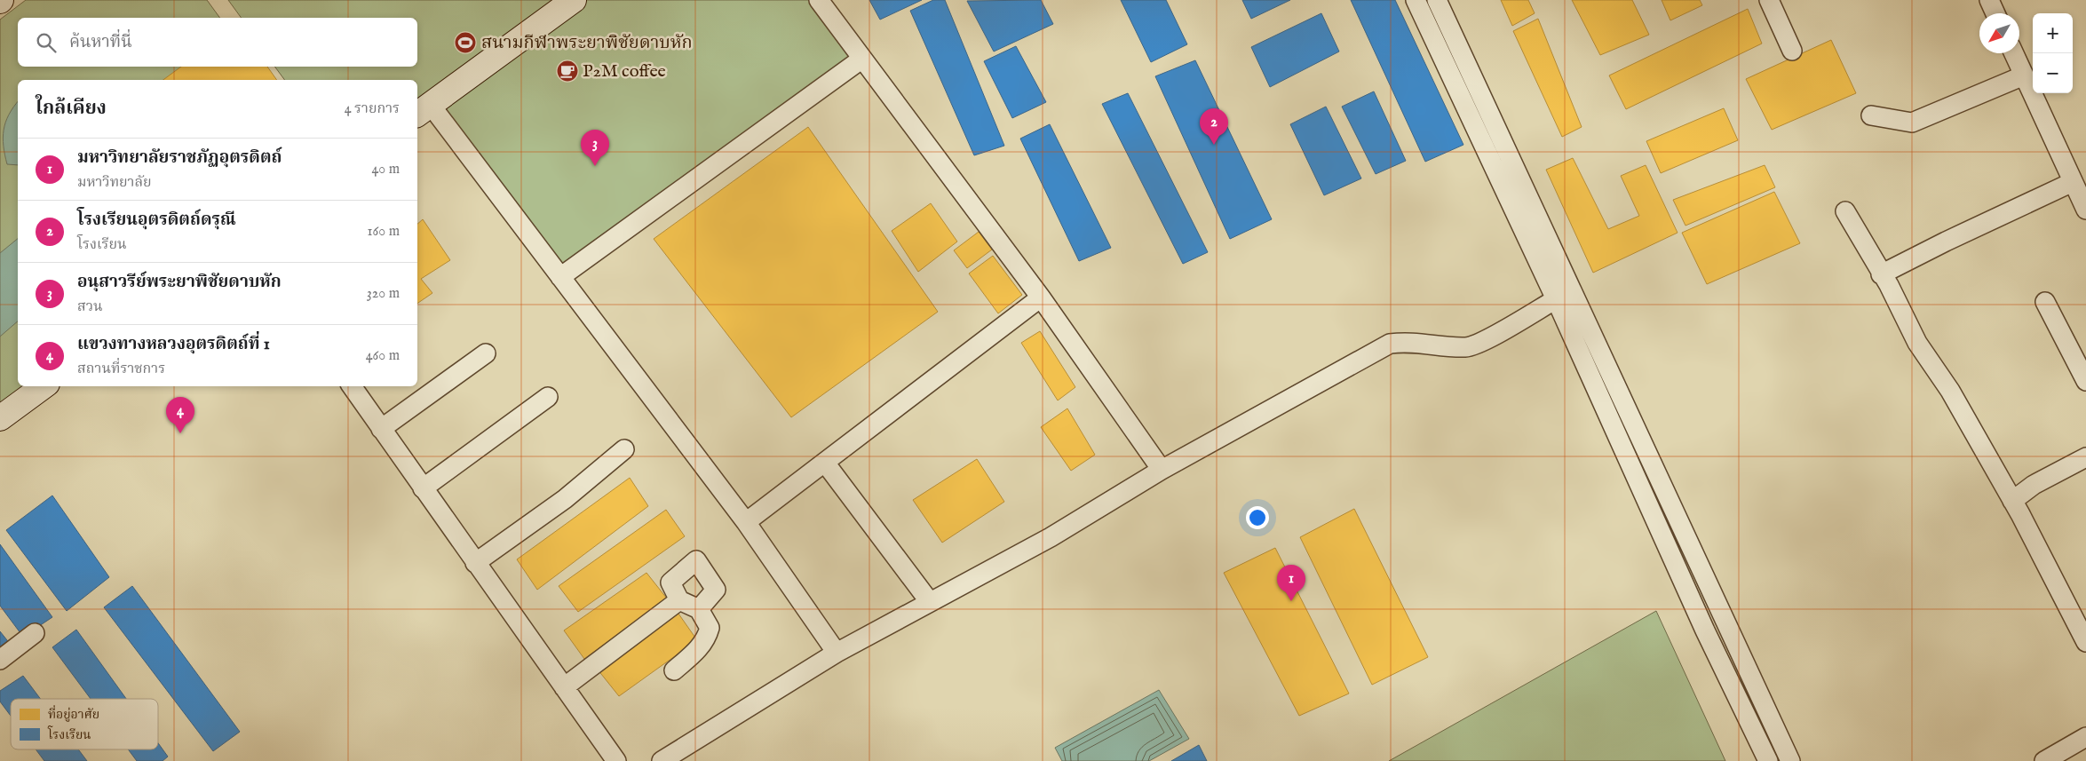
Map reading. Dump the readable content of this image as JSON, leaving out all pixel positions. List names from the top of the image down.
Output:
{
  "places": {
    "sports": ["สนามกีฬาพระยาพิชัยดาบหัก"],
    "cafe": ["P2M coffee"]
  },
  "legend": ["ที่อยู่อาศัย", "โรงเรียน"],
  "north": "bottom left",
  "page": {
    "map_buttons": ["+", "−"],
    "search": "ค้นหาที่นี่",
    "heading": ["ใกล้เคียง", "4 รายการ"],
    "pins": [
      "2",
      "3",
      "4",
      "1"
    ],
    "list": [
      {
        "mark": "1",
        "name": "มหาวิทยาลัยราชภัฏอุตรดิตถ์",
        "note": "มหาวิทยาลัย",
        "value": "40 m"
      },
      {
        "mark": "2",
        "name": "โรงเรียนอุตรดิตถ์ดรุณี",
        "note": "โรงเรียน",
        "value": "160 m"
      },
      {
        "mark": "3",
        "name": "อนุสาวรีย์พระยาพิชัยดาบหัก",
        "note": "สวน",
        "value": "320 m"
      },
      {
        "mark": "4",
        "name": "แขวงทางหลวงอุตรดิตถ์ที่ 1",
        "note": "สถานที่ราชการ",
        "value": "460 m"
      }
    ]
  }
}
